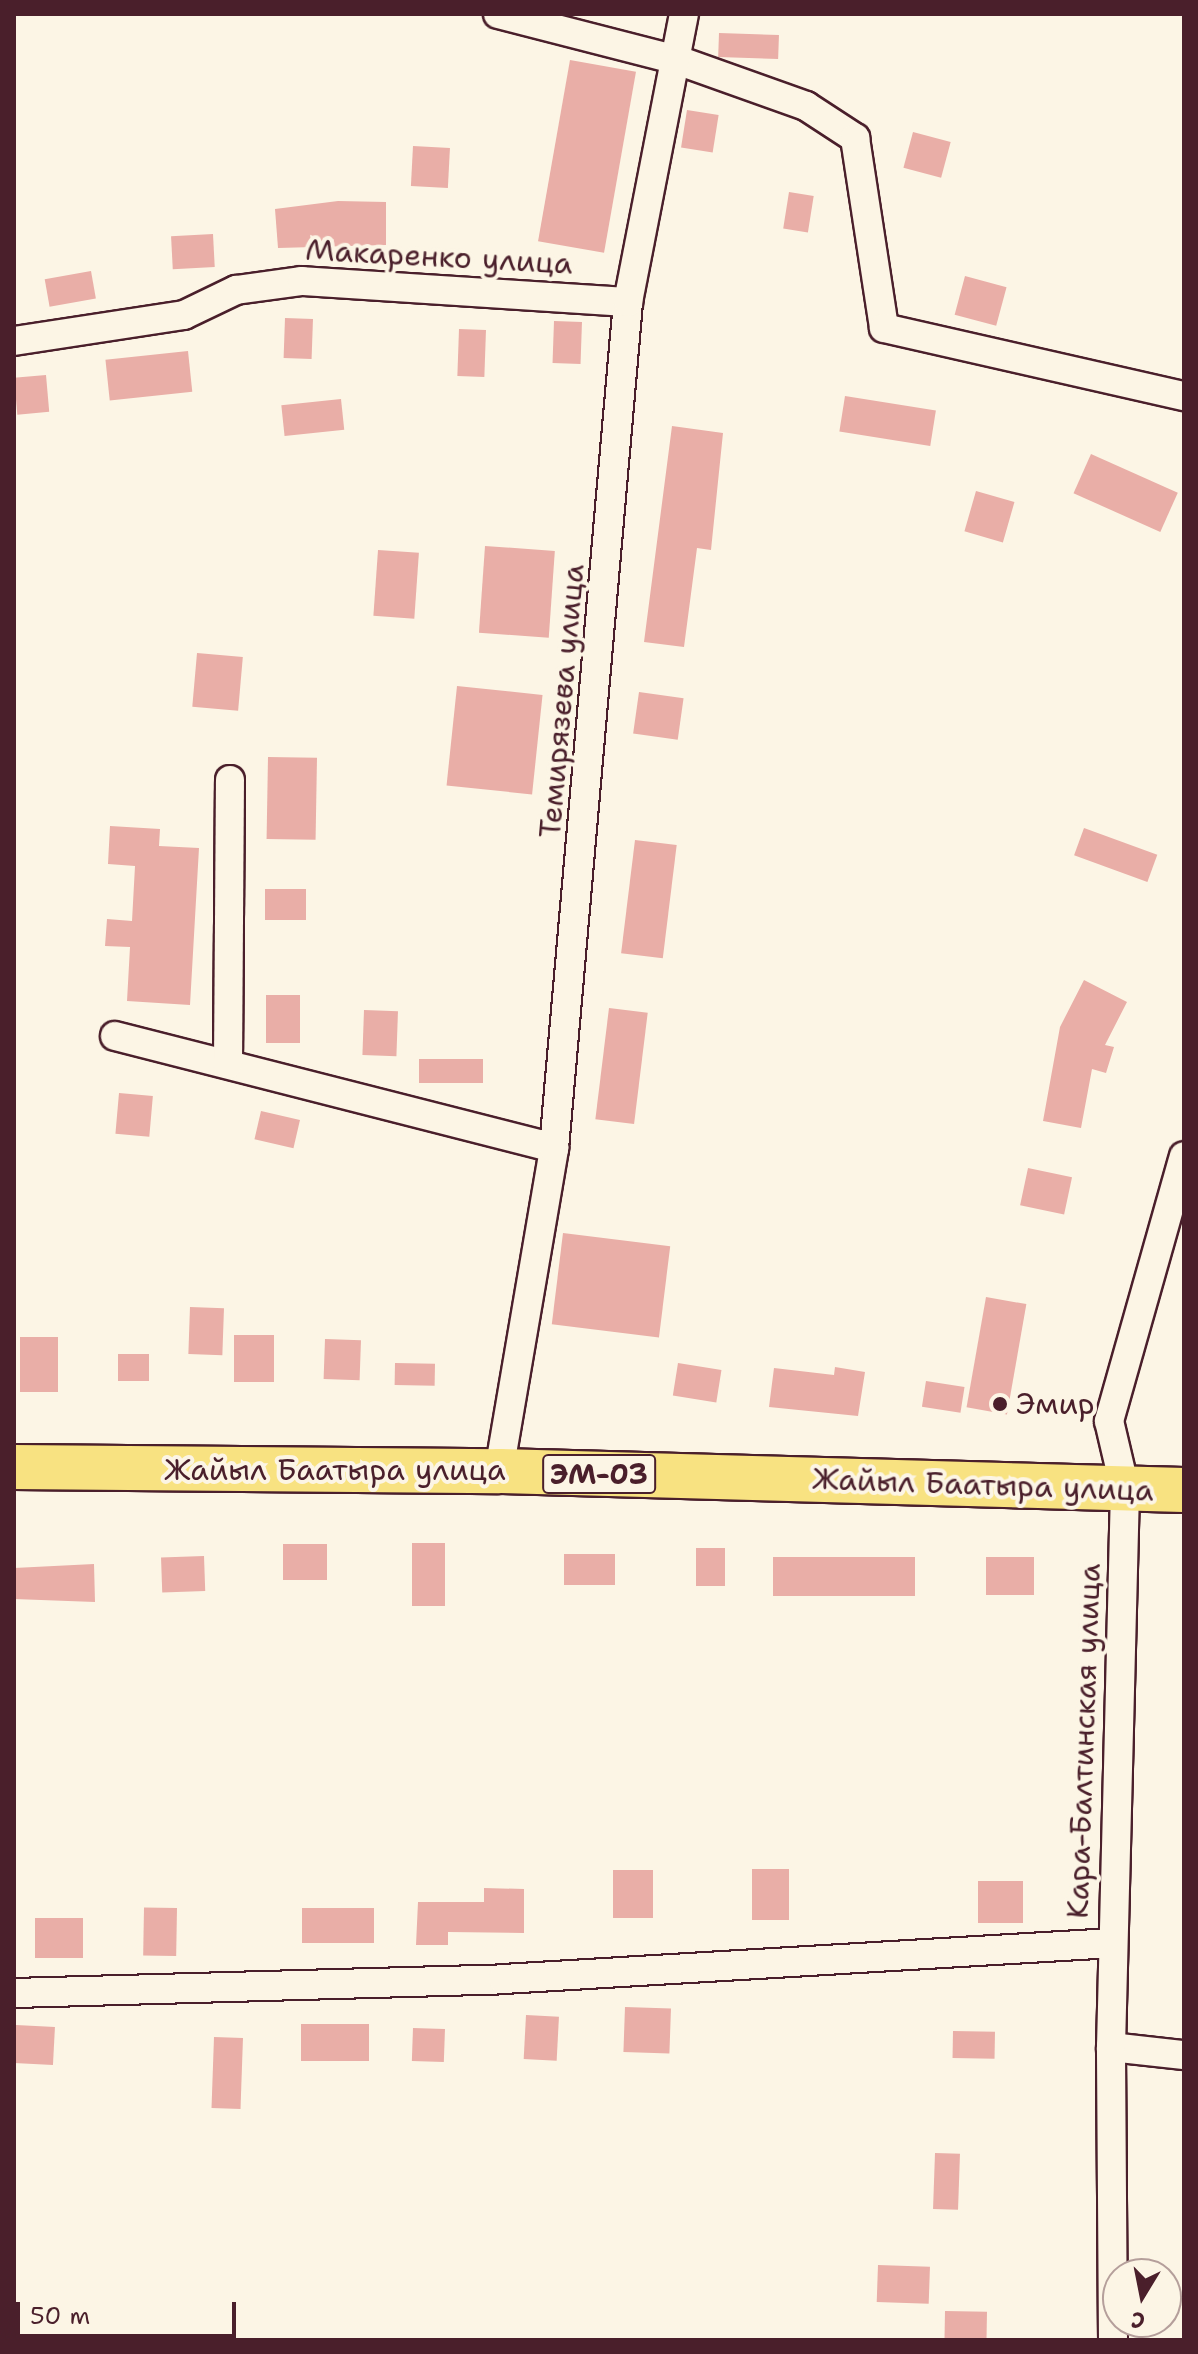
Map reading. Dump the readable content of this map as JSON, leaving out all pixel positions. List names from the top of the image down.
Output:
{
  "streets": {
    "highway": ["Жайыл Баатыра улица", "ЭМ-03"],
    "street": ["Макаренко улица", "Темирязева улица", "Кара-Балтинская улица"]
  },
  "crossings": [
    ["Макаренко улица", "Темирязева улица"],
    ["Темирязева улица", "Жайыл Баатыра улица"],
    ["Жайыл Баатыра улица", "Кара-Балтинская улица"]
  ],
  "places": ["Эмир"],
  "scale_bar": "50 m",
  "north": "bottom"
}
